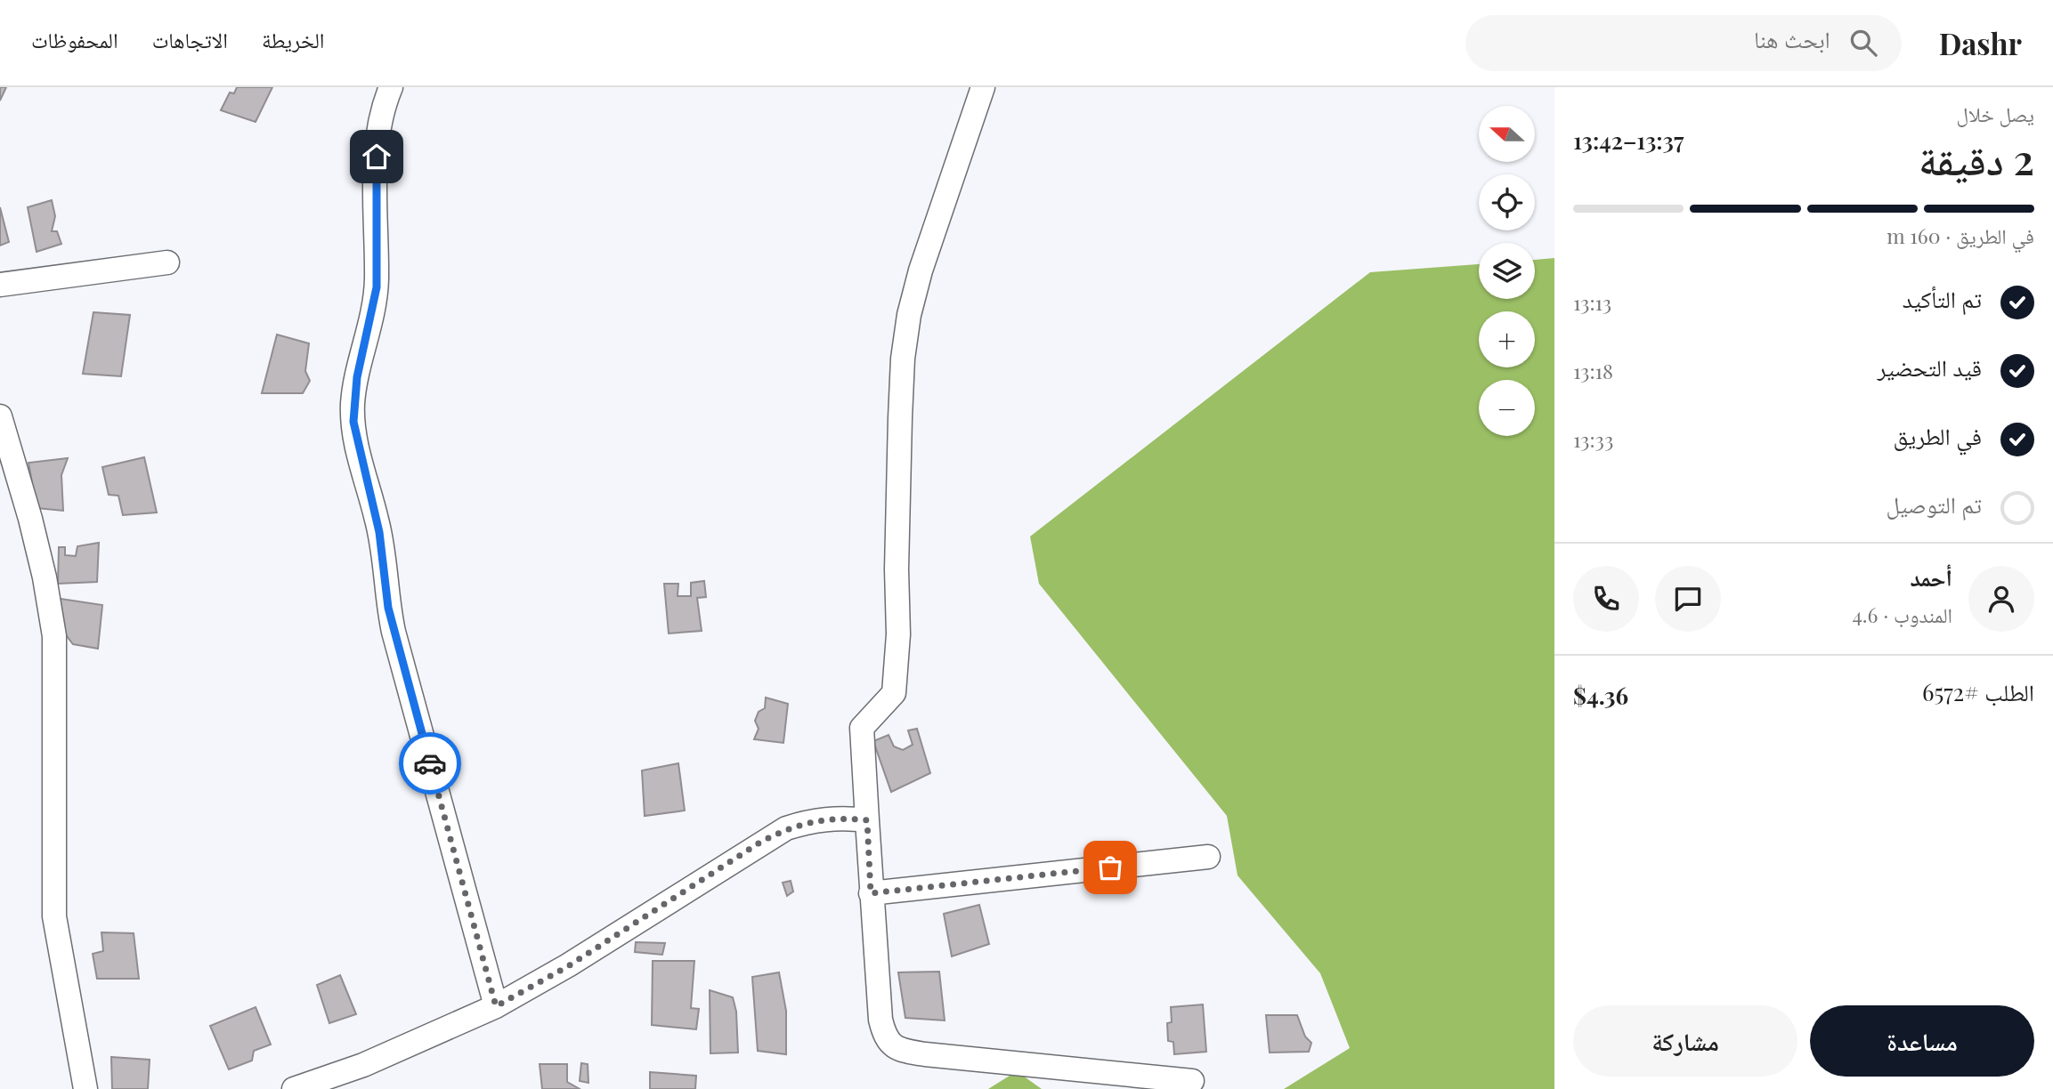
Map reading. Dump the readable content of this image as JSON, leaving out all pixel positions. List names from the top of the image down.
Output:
{
  "north": "left",
  "page": {
    "header": "Dashr",
    "search": "ابحث هنا",
    "nav": ["الخريطة", "الاتجاهات", "المحفوظات"],
    "heading": ["2 دقيقة", "يصل خلال", "13:37–13:42"],
    "panel": [
      "أحمد",
      "المندوب · 4.6",
      "الطلب #6572",
      "$4.36"
    ],
    "map_buttons": ["+", "−"],
    "bar": "في الطريق · 160 m",
    "list": [
      ["تم التأكيد", "13:13"],
      ["قيد التحضير", "13:18"],
      ["في الطريق", "13:33"],
      "تم التوصيل"
    ],
    "buttons": ["مساعدة", "مشاركة"]
  }
}
